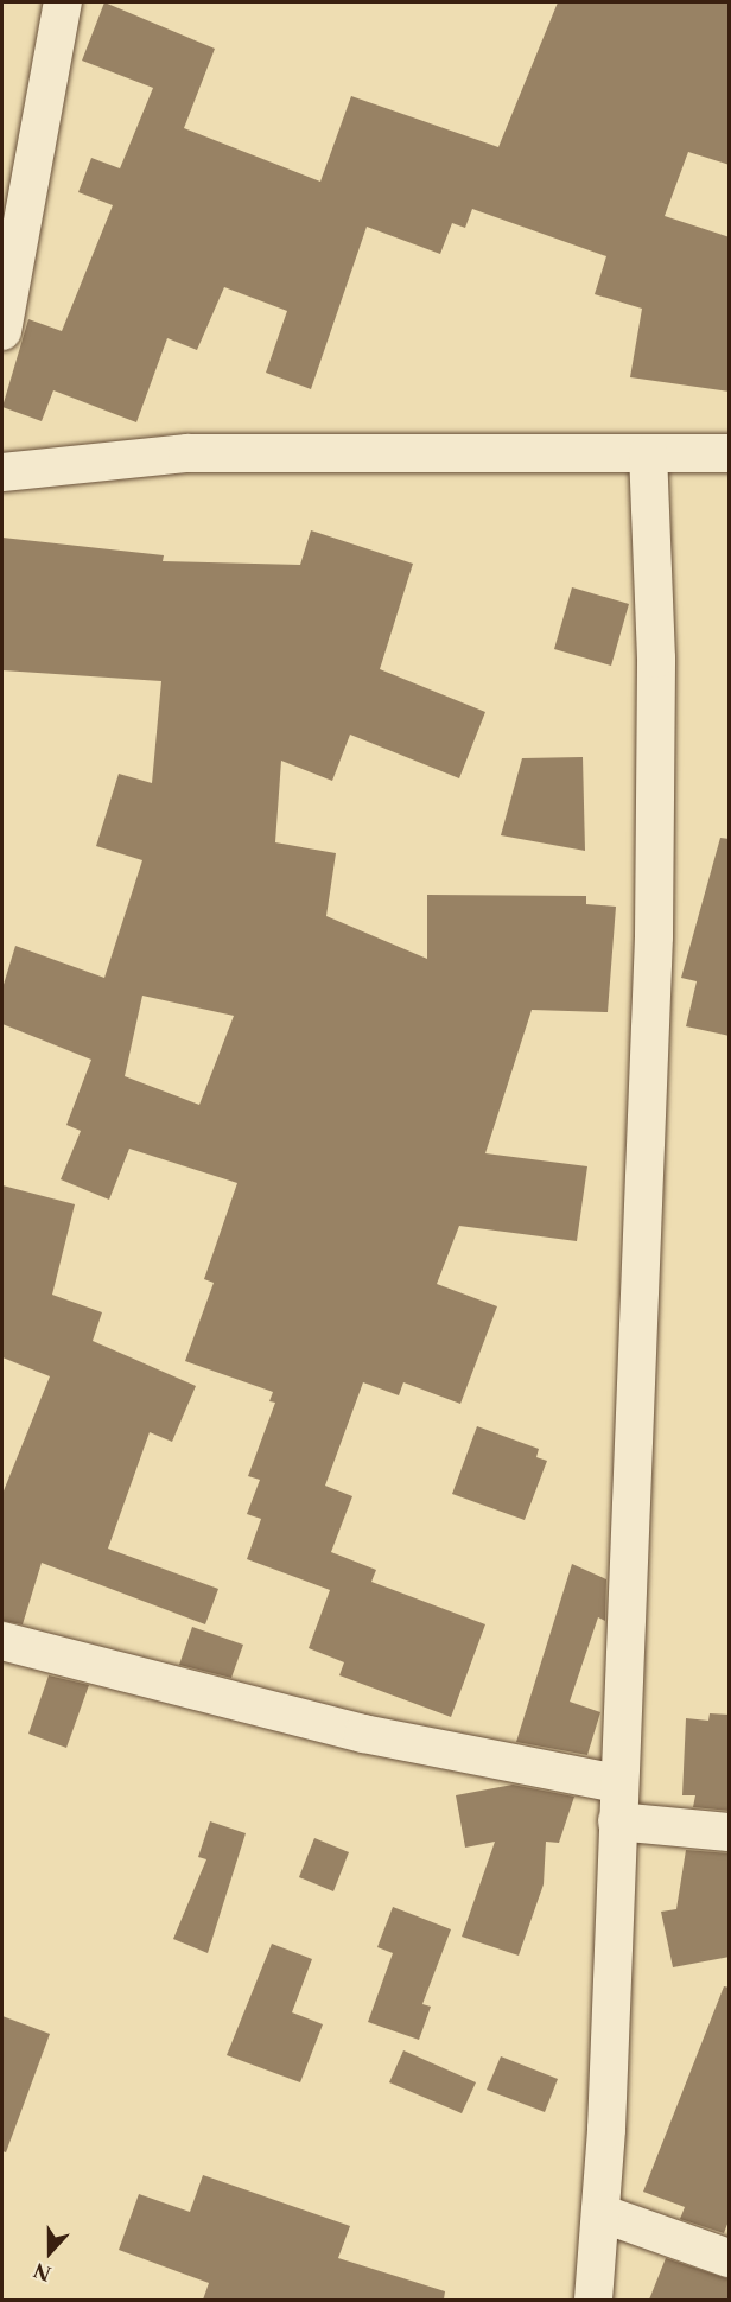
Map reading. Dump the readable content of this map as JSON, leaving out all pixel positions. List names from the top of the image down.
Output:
{
  "north": "bottom"
}
